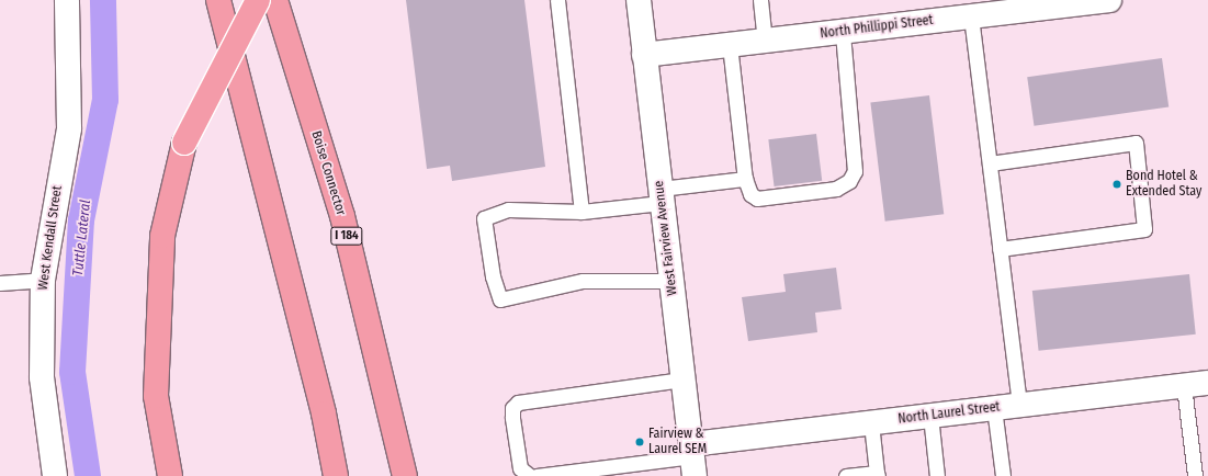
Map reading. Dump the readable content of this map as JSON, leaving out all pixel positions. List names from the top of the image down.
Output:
{
  "streets": {
    "highway": ["Boise Connector", "I 184"],
    "street": [
      "North Phillippi Street",
      "West Kendall Street",
      "West Fairview Avenue",
      "North Laurel Street"
    ]
  },
  "crossings": [
    ["North Phillippi Street", "West Fairview Avenue"],
    ["West Fairview Avenue", "North Laurel Street"]
  ],
  "water": ["Tuttle Lateral"],
  "places": ["Bond Hotel & Extended Stay", "Fairview & Laurel SEM"]
}
